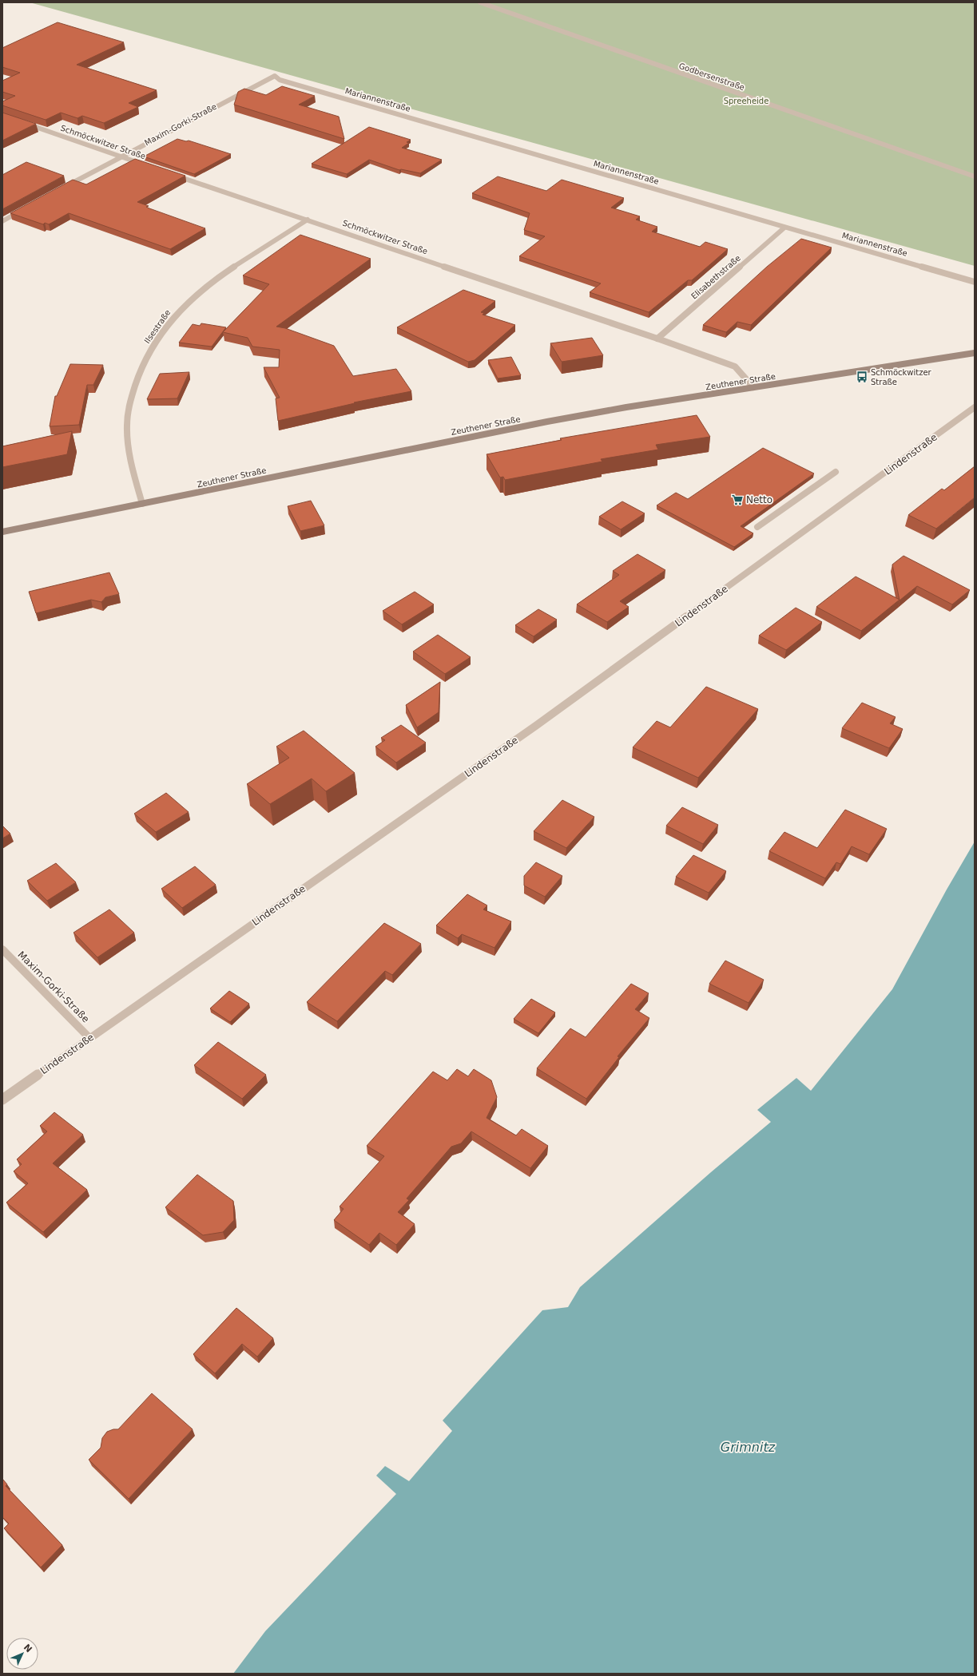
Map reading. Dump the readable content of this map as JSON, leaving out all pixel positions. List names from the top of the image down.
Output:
{
  "streets": {
    "main road": ["Zeuthener Straße"],
    "street": [
      "Godbersenstraße",
      "Mariannenstraße",
      "Maxim-Gorki-Straße",
      "Schmöckwitzer Straße",
      "Elisabethstraße",
      "Ilsestraße",
      "Lindenstraße"
    ]
  },
  "crossings": [
    ["Mariannenstraße", "Maxim-Gorki-Straße"],
    ["Mariannenstraße", "Elisabethstraße"],
    ["Maxim-Gorki-Straße", "Schmöckwitzer Straße"],
    ["Maxim-Gorki-Straße", "Lindenstraße"],
    ["Schmöckwitzer Straße", "Elisabethstraße"],
    ["Schmöckwitzer Straße", "Ilsestraße"],
    ["Schmöckwitzer Straße", "Zeuthener Straße"],
    ["Ilsestraße", "Zeuthener Straße"]
  ],
  "water": ["Grimnitz"],
  "parks": ["Spreeheide"],
  "places": {
    "bus stop": ["Schmöckwitzer Straße"],
    "supermarket": ["Netto"]
  },
  "north": "top right"
}
